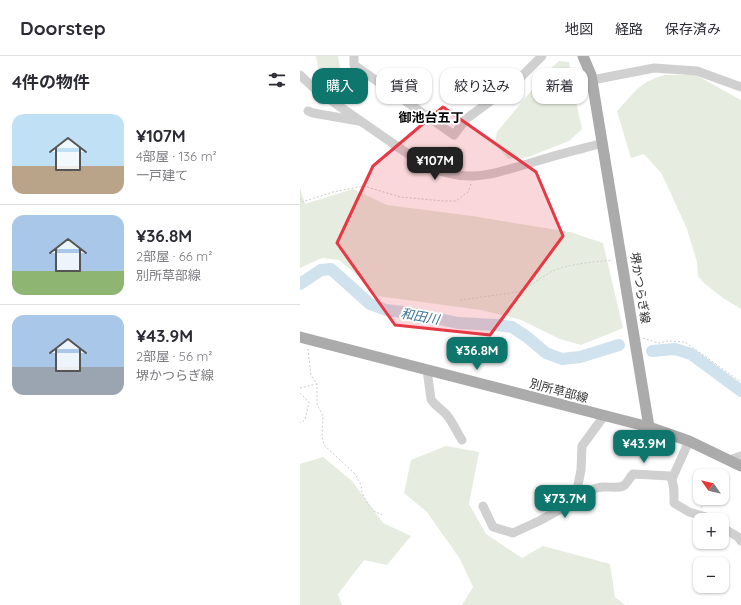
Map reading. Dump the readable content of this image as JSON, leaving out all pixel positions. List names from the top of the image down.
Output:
{
  "streets": {
    "main road": ["堺かつらぎ線", "別所草部線"]
  },
  "crossings": [
    ["堺かつらぎ線", "別所草部線"]
  ],
  "districts": ["御池台五丁"],
  "water": ["和田川"],
  "north": "top left",
  "page": {
    "header": "Doorstep",
    "nav": ["地図", "経路", "保存済み"],
    "heading": "4件の物件",
    "chip": [
      "購入",
      "賃貸",
      "絞り込み",
      "新着"
    ],
    "list": [
      {
        "name": "¥107M",
        "note": "4部屋 · 136 m² · 一戸建て"
      },
      {
        "name": "¥36.8M",
        "note": "2部屋 · 66 m² · 別所草部線"
      },
      {
        "name": "¥43.9M",
        "note": "2部屋 · 56 m² · 堺かつらぎ線"
      }
    ],
    "price": [
      "¥107M",
      "¥36.8M",
      "¥43.9M",
      "¥73.7M"
    ],
    "map_buttons": ["+", "−"]
  }
}
